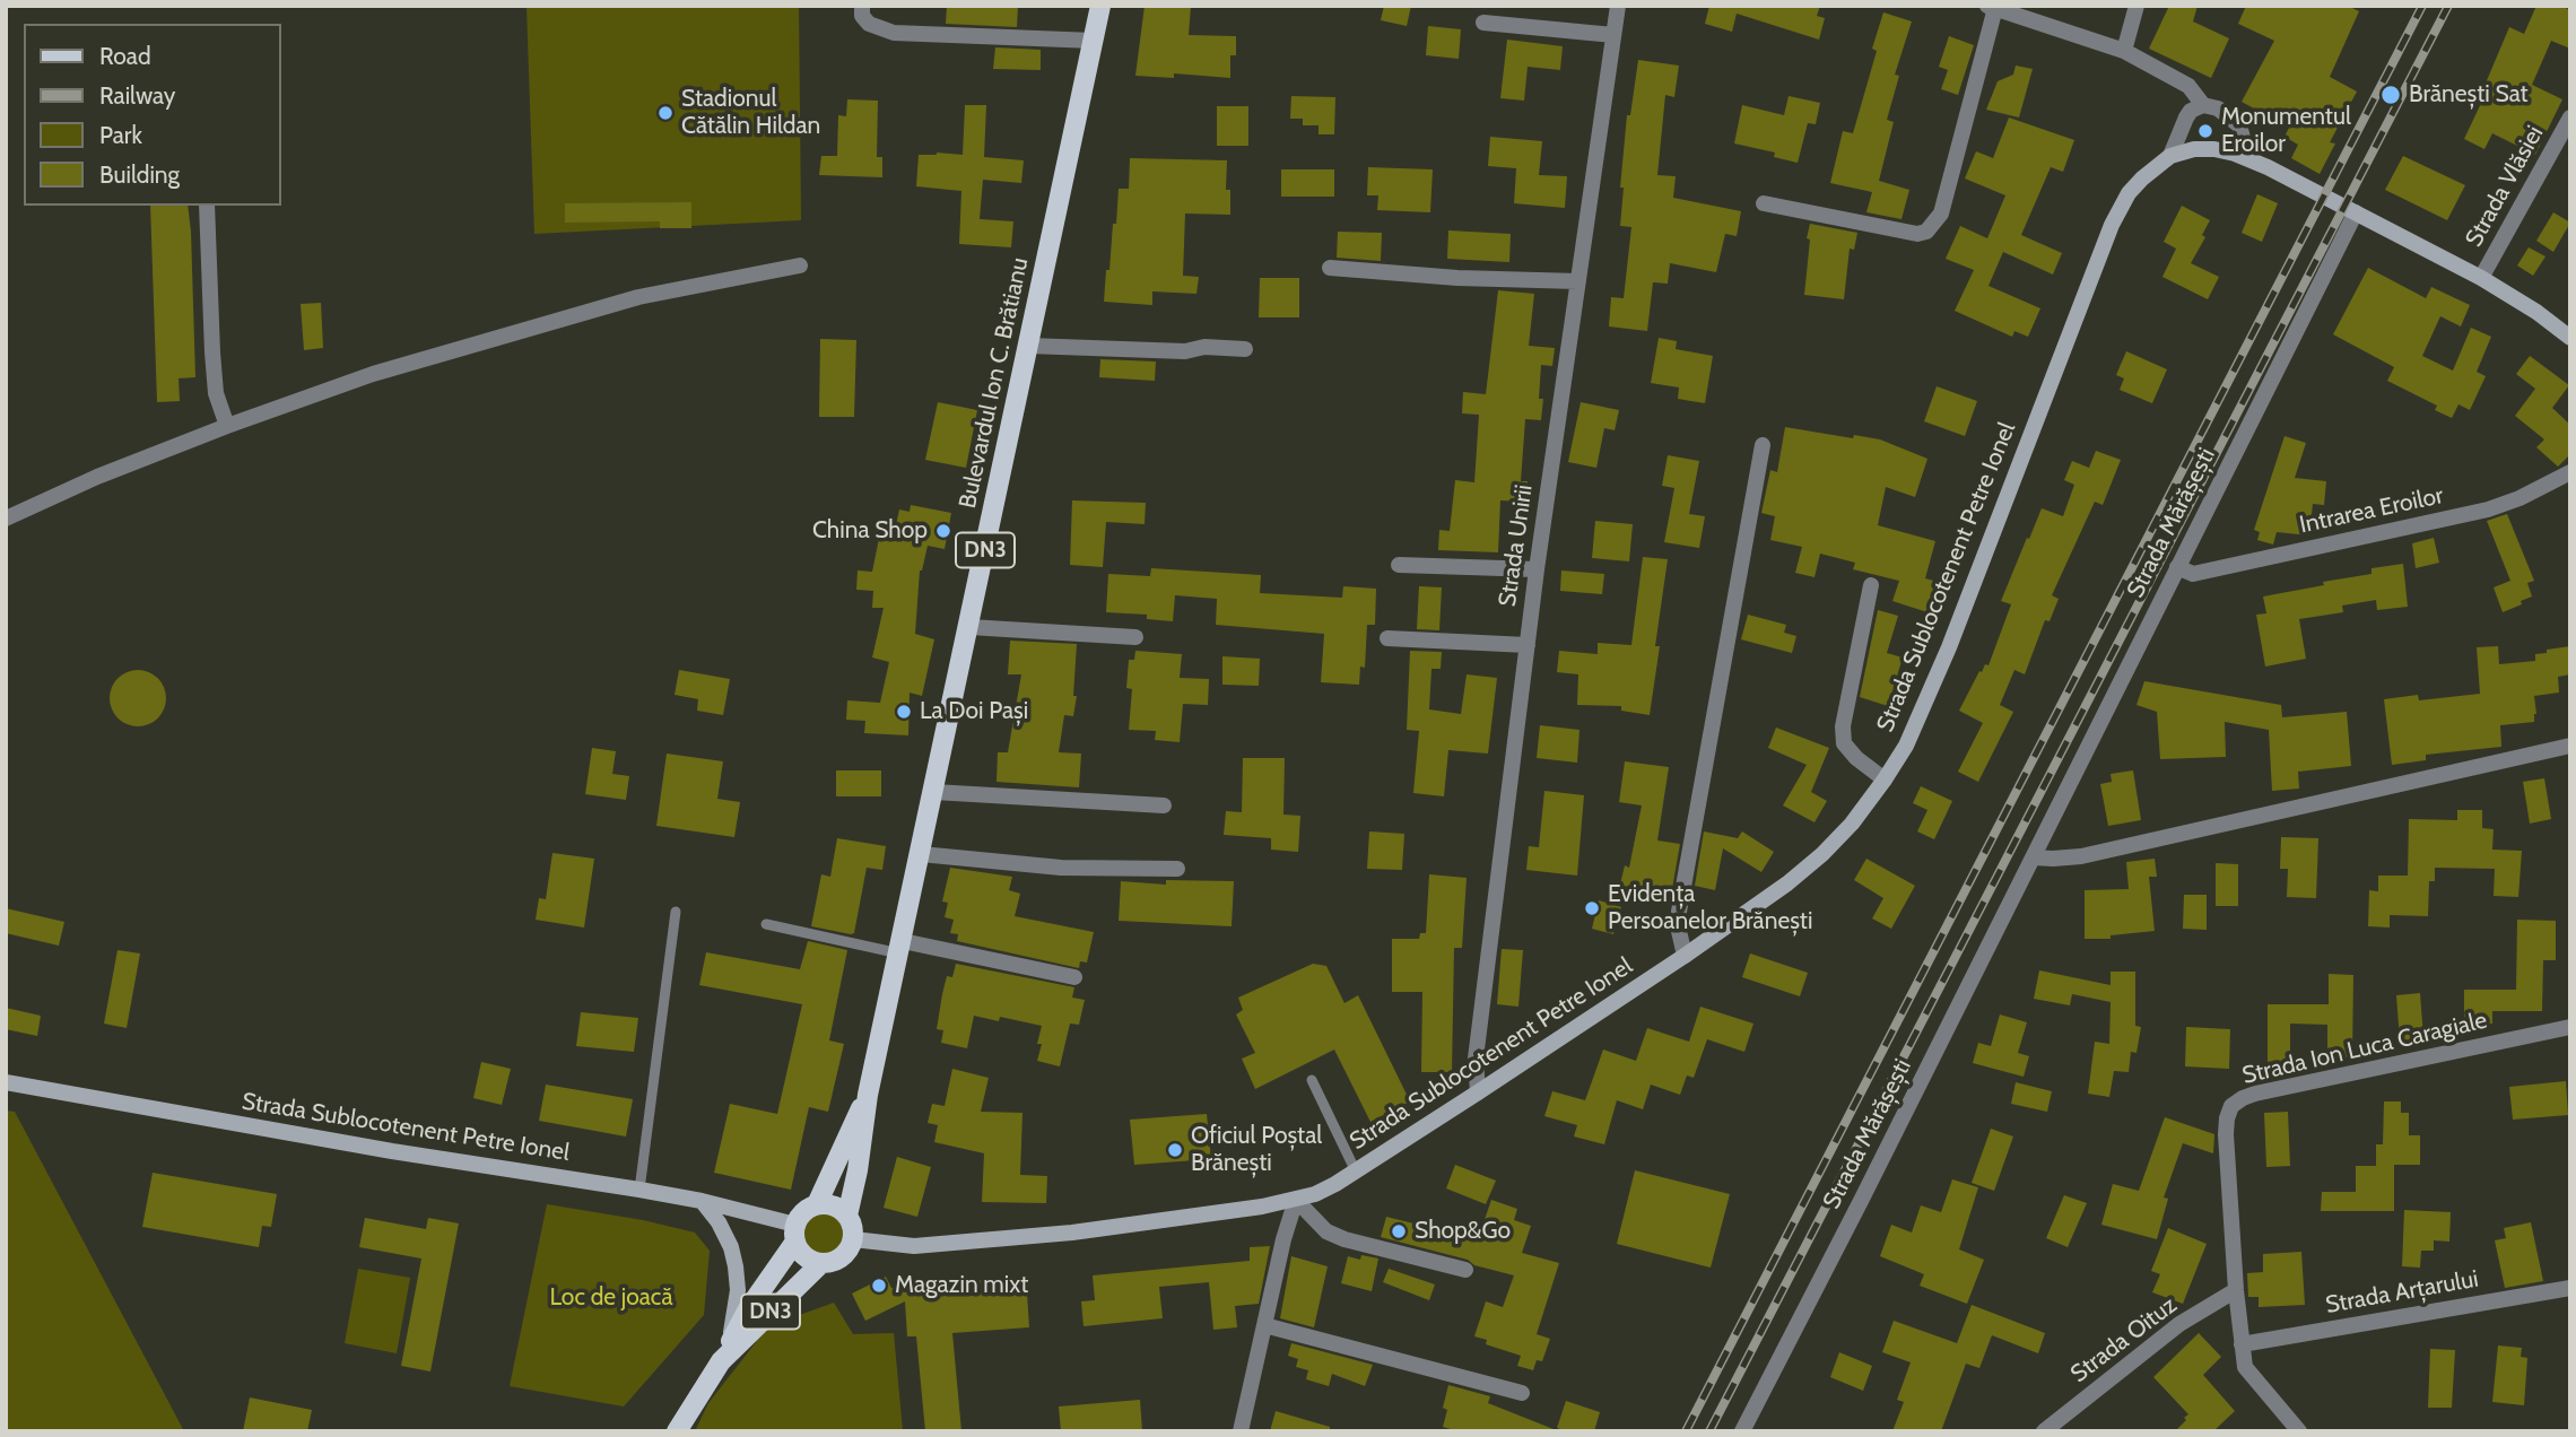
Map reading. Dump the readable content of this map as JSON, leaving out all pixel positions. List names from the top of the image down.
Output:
{
  "streets": {
    "main road": ["Bulevardul Ion C. Brătianu", "DN3", "Strada Sublocotenent Petre Ionel"],
    "street": [
      "Strada Vlăsiei",
      "Intrarea Eroilor",
      "Strada Mărășești",
      "Strada Unirii",
      "Strada Ion Luca Caragiale",
      "Strada Arțarului",
      "Strada Oituz"
    ]
  },
  "crossings": [
    ["Strada Vlăsiei", "Strada Sublocotenent Petre Ionel"],
    ["Bulevardul Ion C. Brătianu", "DN3"],
    ["Bulevardul Ion C. Brătianu", "Strada Sublocotenent Petre Ionel"],
    ["Intrarea Eroilor", "Strada Mărășești"],
    ["Strada Mărășești", "Strada Sublocotenent Petre Ionel"],
    ["Strada Unirii", "Strada Sublocotenent Petre Ionel"],
    ["DN3", "Strada Sublocotenent Petre Ionel"],
    ["Strada Ion Luca Caragiale", "Strada Arțarului"],
    ["Strada Ion Luca Caragiale", "Strada Oituz"]
  ],
  "parks": ["Loc de joacă"],
  "places": [
    "Brănești Sat",
    "Stadionul Cătălin Hildan",
    "Monumentul Eroilor",
    "China Shop",
    "La Doi Pași",
    "Evidența Persoanelor Brănești",
    "Oficiul Poștal Brănești",
    "Shop&Go",
    "Magazin mixt"
  ],
  "legend": [
    "Road",
    "Railway",
    "Park",
    "Building"
  ]
}
